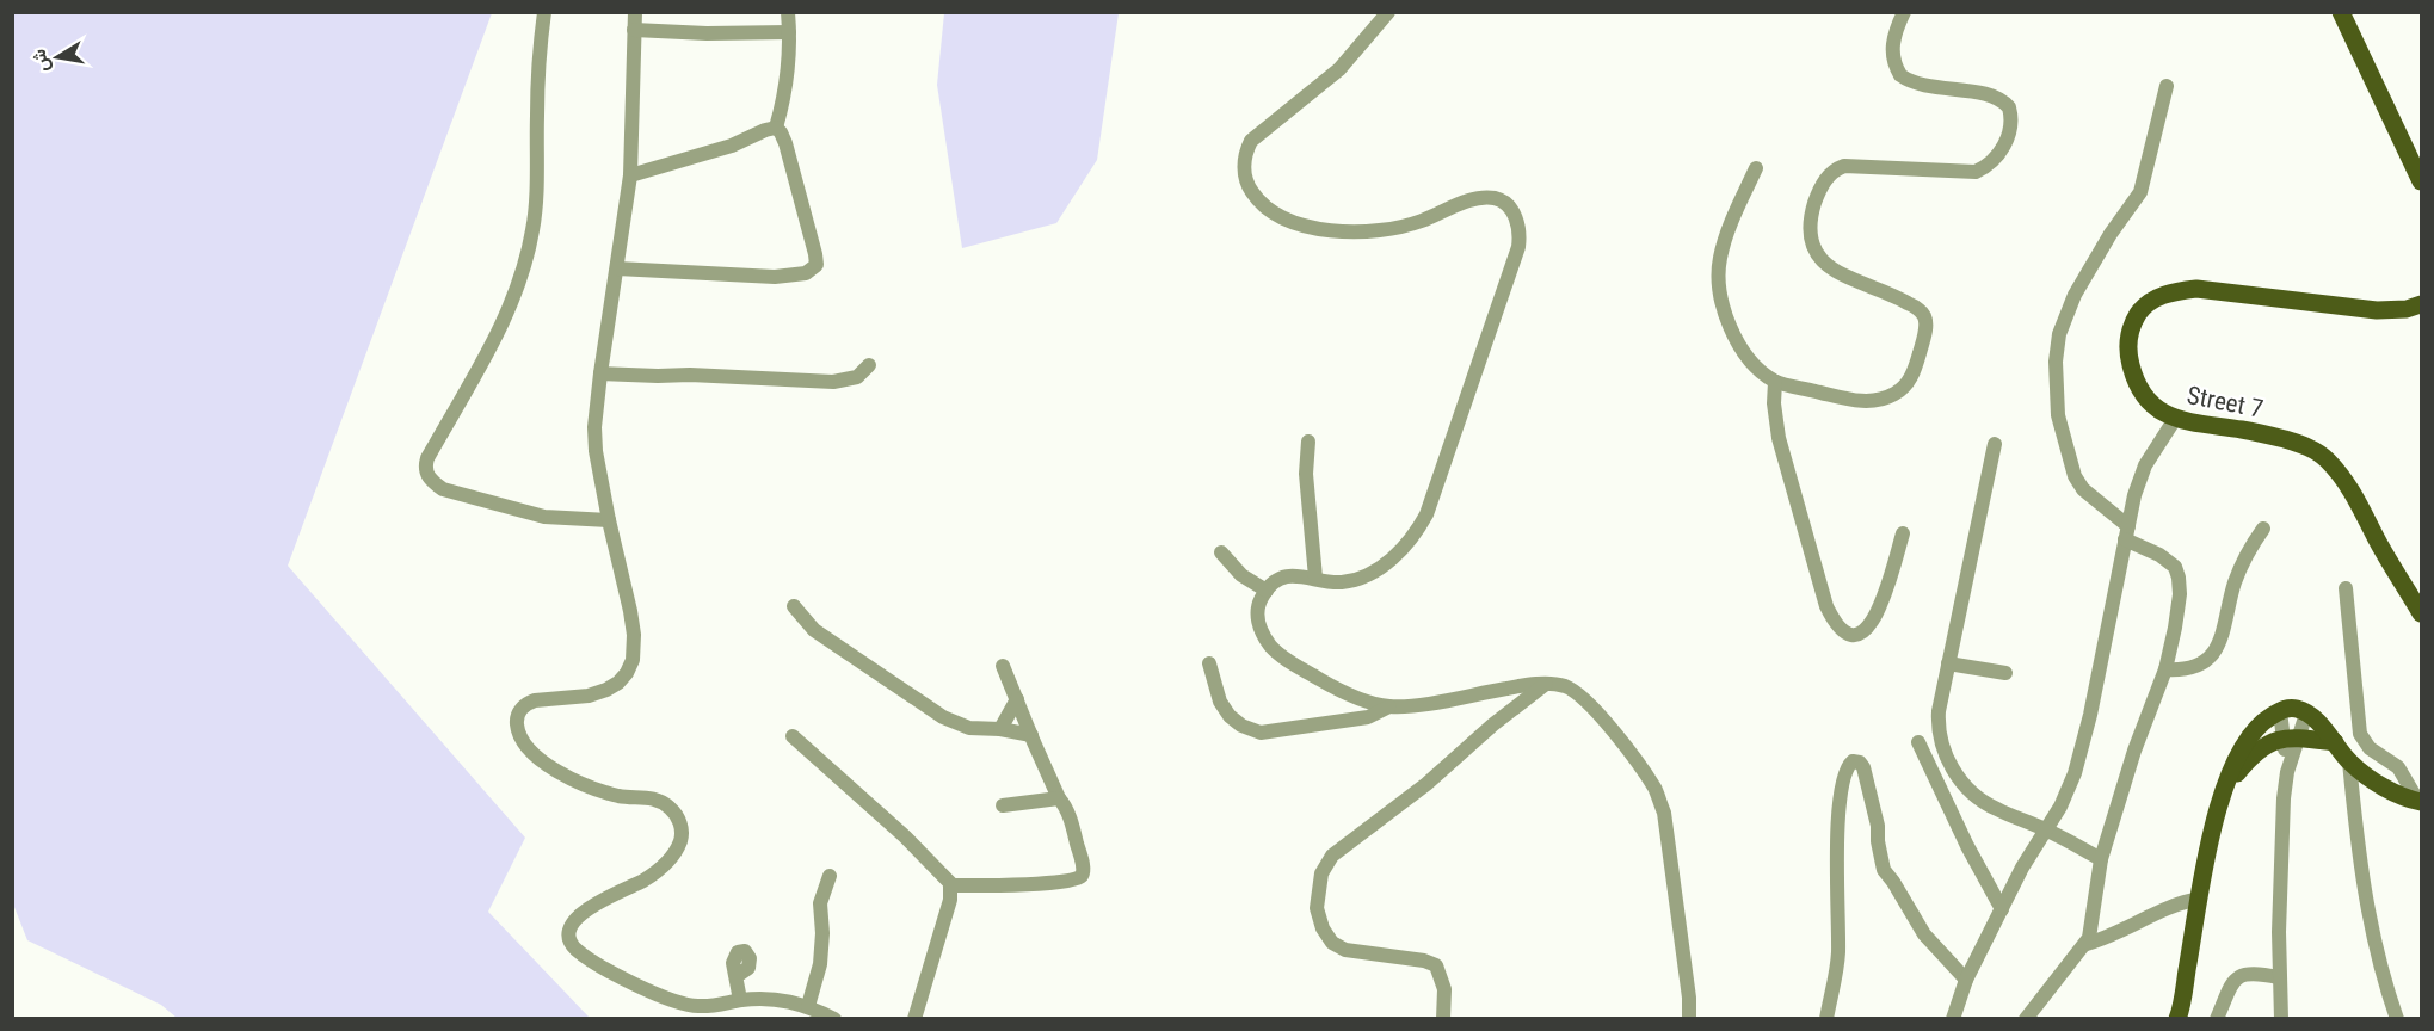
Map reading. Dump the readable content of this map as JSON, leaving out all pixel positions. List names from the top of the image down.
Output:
{
  "streets": {
    "main road": ["Street 7"]
  },
  "north": "left"
}
